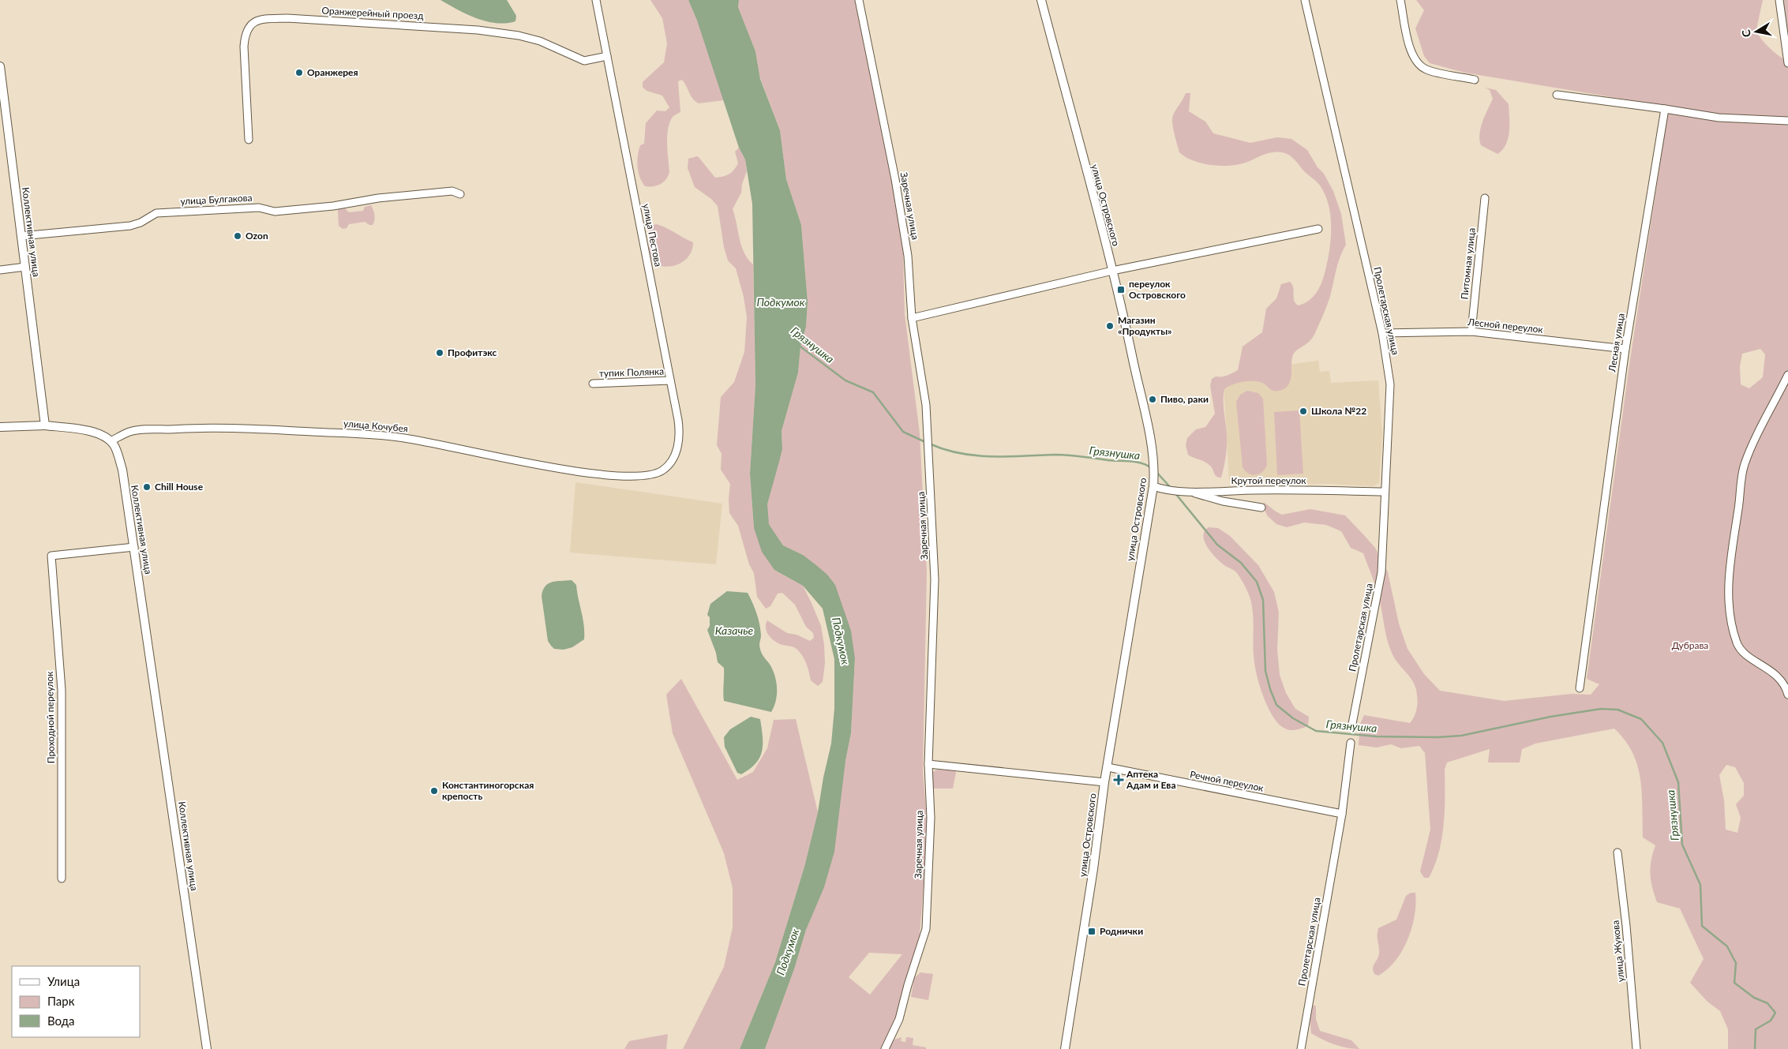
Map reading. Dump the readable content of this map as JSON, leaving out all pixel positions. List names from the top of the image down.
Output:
{
  "streets": {
    "street": [
      "Оранжерейный проезд",
      "улица Булгакова",
      "улица Островского",
      "Заречная улица",
      "Коллективная улица",
      "улица Пестова",
      "Питомная улица",
      "Пролетарская улица",
      "Лесной переулок",
      "Лесная улица",
      "тупик Полянка",
      "улица Кочубея",
      "Крутой переулок",
      "Проходной переулок",
      "Речной переулок",
      "улица Жукова"
    ]
  },
  "crossings": [
    ["Оранжерейный проезд", "улица Пестова"],
    ["улица Булгакова", "Коллективная улица"],
    ["улица Островского", "Крутой переулок"],
    ["улица Островского", "Речной переулок"],
    ["Коллективная улица", "улица Кочубея"],
    ["Коллективная улица", "Проходной переулок"],
    ["улица Пестова", "тупик Полянка"],
    ["улица Пестова", "улица Кочубея"],
    ["Питомная улица", "Лесной переулок"],
    ["Пролетарская улица", "Лесной переулок"],
    ["Пролетарская улица", "Крутой переулок"],
    ["Пролетарская улица", "Речной переулок"],
    ["Лесной переулок", "Лесная улица"]
  ],
  "water": ["Подкумок", "Грязнушка", "Казачье"],
  "parks": ["Дубрава"],
  "places": {
    "other": [
      "Оранжерея",
      "Ozon",
      "Магазин «Продукты»",
      "Профитэкс",
      "Пиво, раки",
      "Школа №22",
      "Chill House",
      "Константиногорская крепость"
    ],
    "transit": ["переулок Островского", "Роднички"],
    "health": ["Аптека Адам и Ева"]
  },
  "legend": ["Улица", "Парк", "Вода"],
  "north": "left"
}
